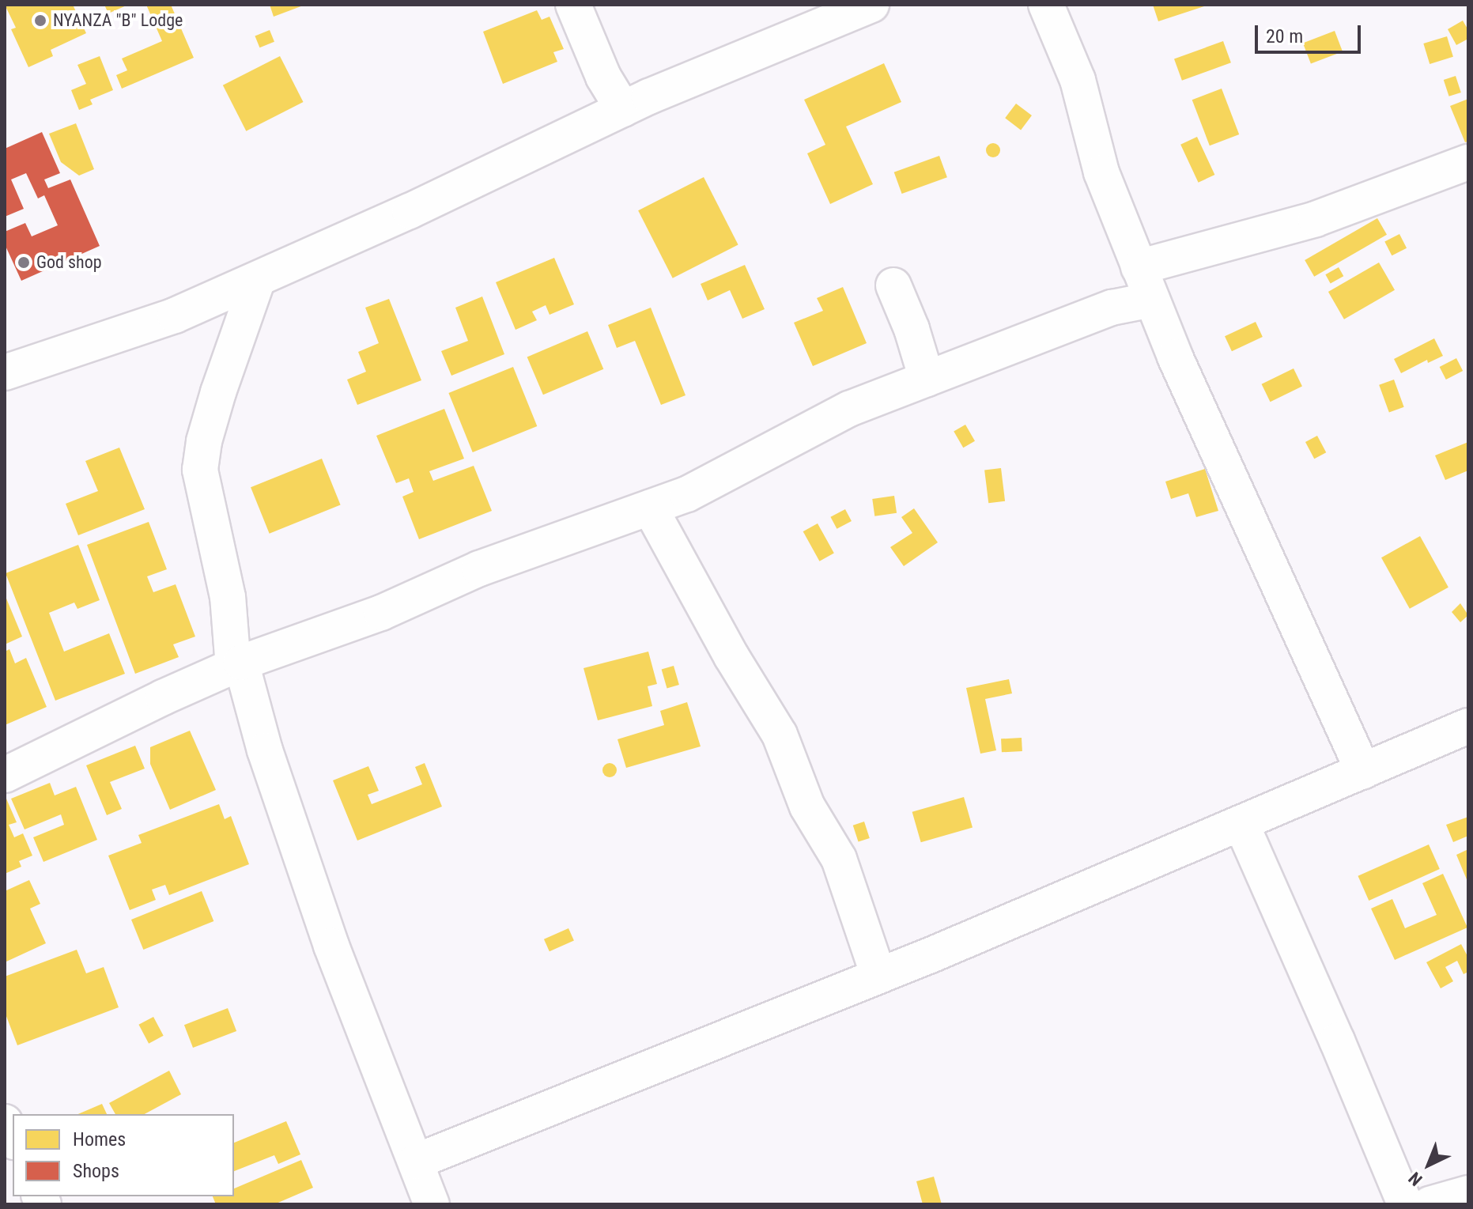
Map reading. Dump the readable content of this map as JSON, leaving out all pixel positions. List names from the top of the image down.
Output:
{
  "places": ["NYANZA \"B\" Lodge", "God shop"],
  "legend": ["Homes", "Shops"],
  "scale_bar": "20 m",
  "north": "bottom left"
}
